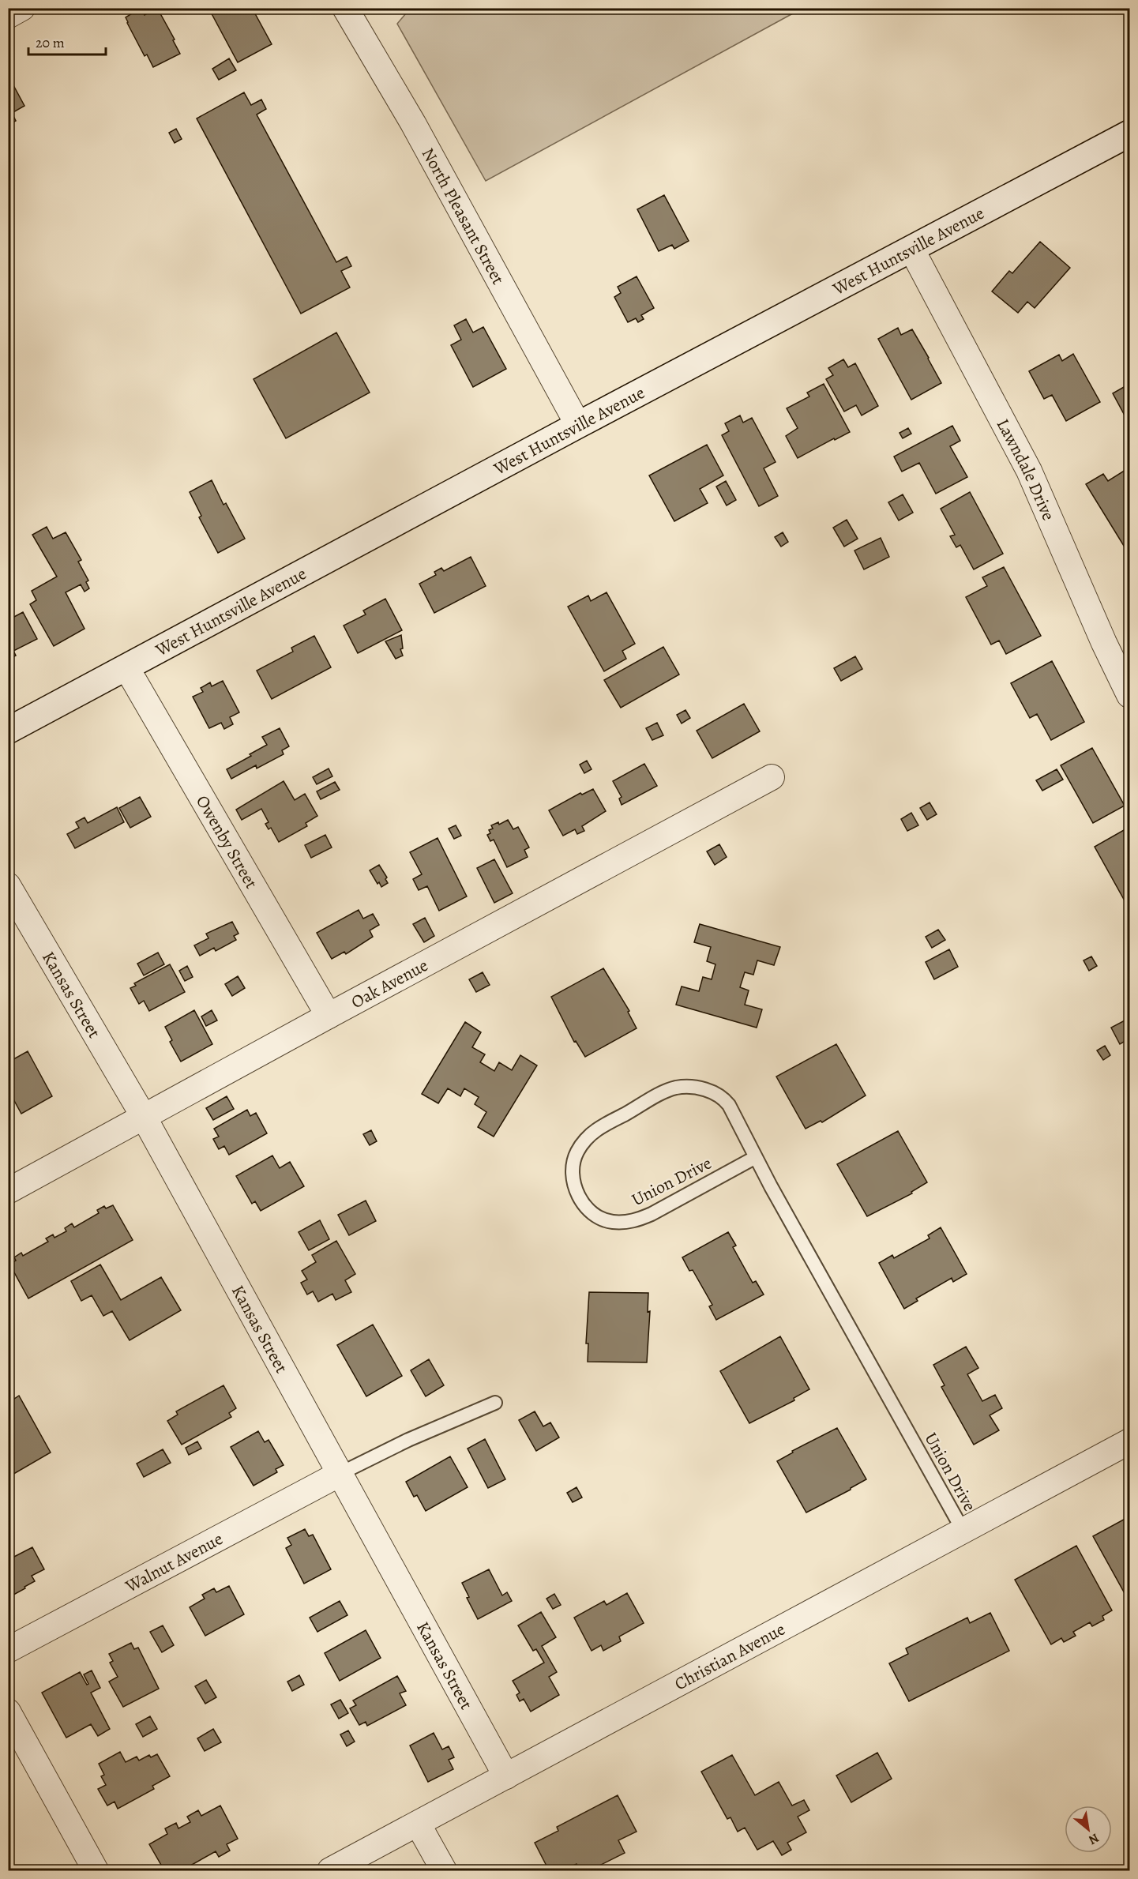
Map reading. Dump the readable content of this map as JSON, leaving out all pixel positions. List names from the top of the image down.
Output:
{
  "streets": {
    "main road": ["West Huntsville Avenue"],
    "street": [
      "North Pleasant Street",
      "Lawndale Drive",
      "Owenby Street",
      "Oak Avenue",
      "Kansas Street",
      "Walnut Avenue",
      "Christian Avenue"
    ],
    "lane": ["Union Drive"]
  },
  "crossings": [
    ["North Pleasant Street", "West Huntsville Avenue"],
    ["West Huntsville Avenue", "Lawndale Drive"],
    ["West Huntsville Avenue", "Owenby Street"],
    ["Owenby Street", "Oak Avenue"],
    ["Oak Avenue", "Kansas Street"],
    ["Kansas Street", "Walnut Avenue"],
    ["Kansas Street", "Christian Avenue"],
    ["Union Drive", "Christian Avenue"]
  ],
  "scale_bar": "20 m",
  "north": "bottom right"
}
